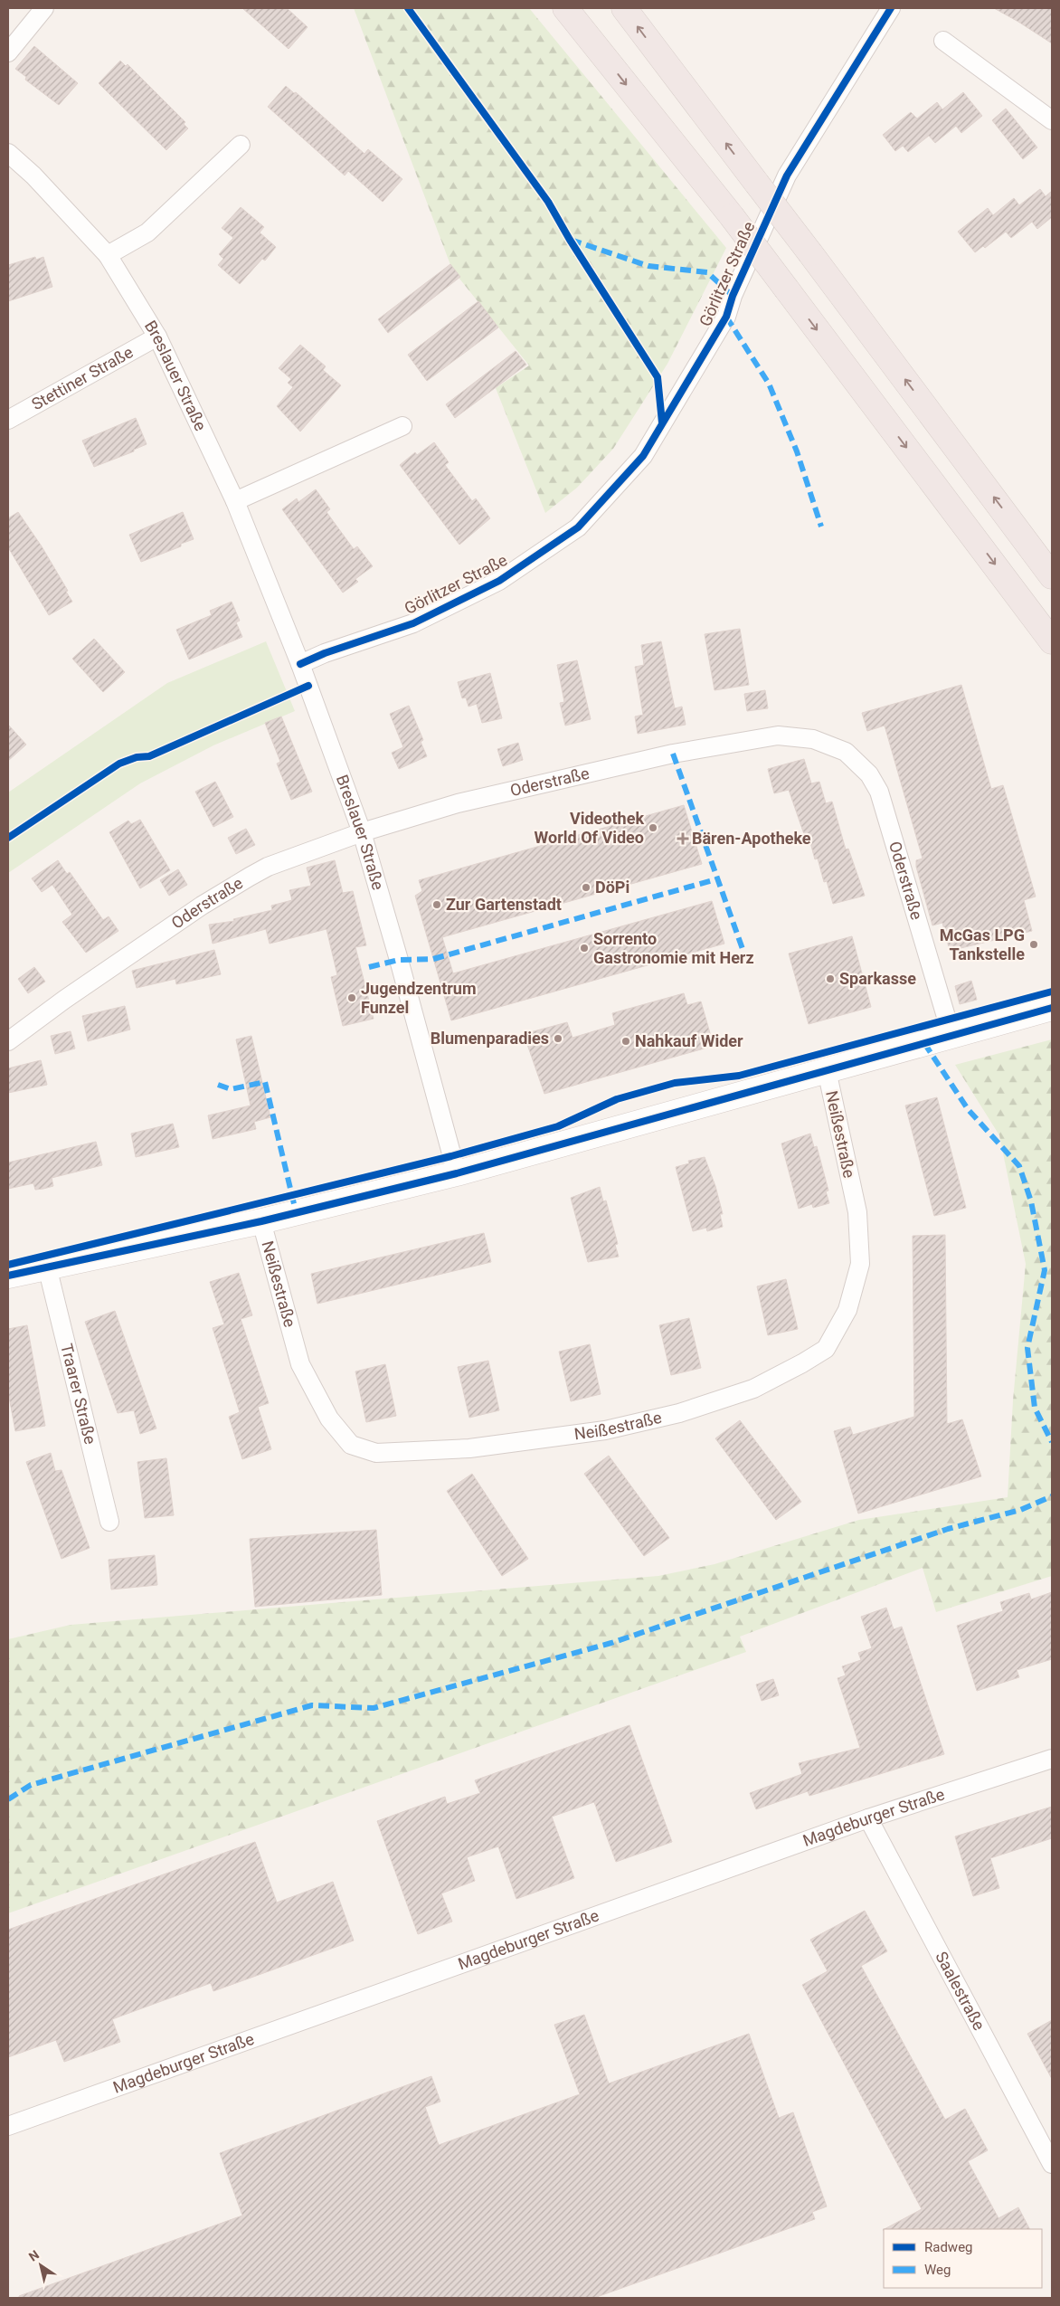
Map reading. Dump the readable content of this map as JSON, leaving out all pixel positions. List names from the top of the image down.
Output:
{
  "streets": {
    "street": [
      "Görlitzer Straße",
      "Breslauer Straße",
      "Stettiner Straße",
      "Oderstraße",
      "Neißestraße",
      "Traarer Straße",
      "Magdeburger Straße",
      "Saalestraße"
    ]
  },
  "crossings": [
    ["Görlitzer Straße", "Breslauer Straße"],
    ["Breslauer Straße", "Stettiner Straße"],
    ["Breslauer Straße", "Oderstraße"],
    ["Magdeburger Straße", "Saalestraße"]
  ],
  "places": {
    "other": [
      "Videothek World Of Video",
      "DöPi",
      "Zur Gartenstadt",
      "McGas LPG Tankstelle",
      "Sorrento Gastronomie mit Herz",
      "Sparkasse",
      "Jugendzentrum Funzel",
      "Blumenparadies",
      "Nahkauf Wider"
    ],
    "health": ["Bären-Apotheke"]
  },
  "legend": ["Radweg", "Weg"],
  "north": "top left"
}
